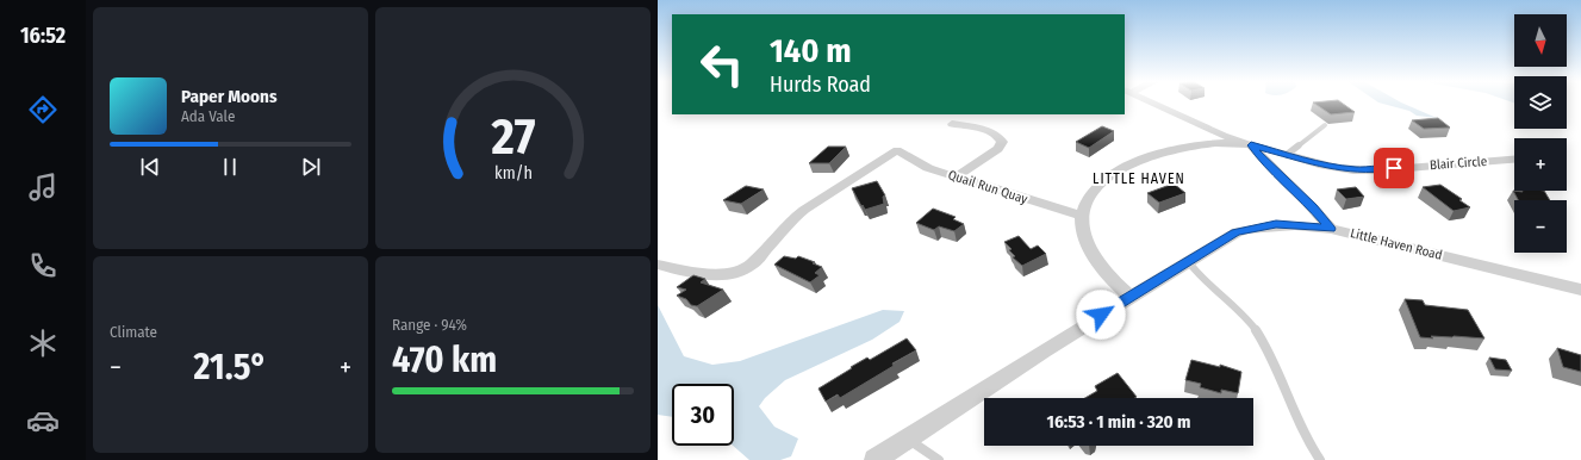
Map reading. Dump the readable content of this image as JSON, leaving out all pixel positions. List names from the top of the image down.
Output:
{
  "streets": {
    "street": ["Blair Circle", "Quail Run Quay", "Little Haven Road"]
  },
  "districts": ["LITTLE HAVEN"],
  "north": "bottom",
  "page": {
    "tabs": "16:52",
    "map_buttons": ["+", "−"],
    "turn": ["140 m", "Hurds Road"],
    "song": ["Paper Moons", "Ada Vale"],
    "tile": [
      "Climate",
      ["Range · 94%", "470 km"]
    ],
    "heat": ["−", "21.5°", "+"],
    "limit": "30",
    "trip": "16:53 · 1 min · 320 m",
    "gauge": ["27", "km/h"]
  }
}
